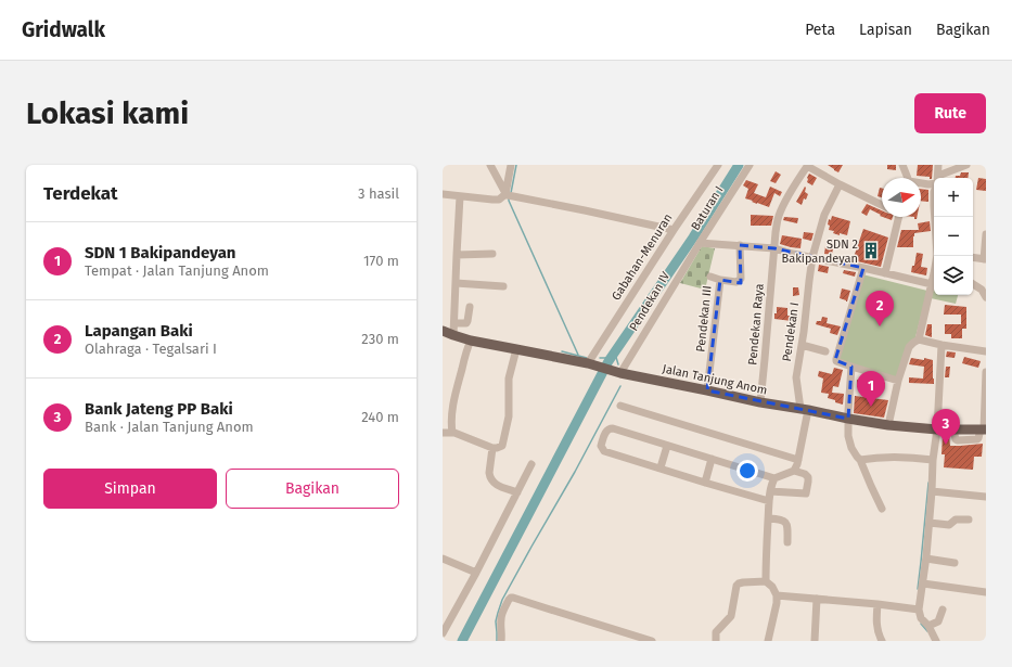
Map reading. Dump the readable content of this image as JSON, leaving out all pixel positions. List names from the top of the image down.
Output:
{
  "streets": {
    "main road": ["Jalan Tanjung Anom"],
    "street": [
      "Baturan I",
      "Gabahan-Menuran",
      "Pendekan IV",
      "Pendekan III",
      "Pendekan Raya",
      "Pendekan I"
    ]
  },
  "crossings": [
    ["Baturan I", "Pendekan IV"],
    ["Gabahan-Menuran", "Jalan Tanjung Anom"],
    ["Pendekan IV", "Jalan Tanjung Anom"],
    ["Pendekan III", "Jalan Tanjung Anom"],
    ["Pendekan Raya", "Jalan Tanjung Anom"],
    ["Pendekan I", "Jalan Tanjung Anom"]
  ],
  "places": {
    "building": ["SDN 2 Bakipandeyan"]
  },
  "north": "right",
  "page": {
    "header": "Gridwalk",
    "nav": ["Peta", "Lapisan", "Bagikan"],
    "buttons": [
      "Rute",
      ["Simpan", "Bagikan"]
    ],
    "title": "Lokasi kami",
    "heading": ["Terdekat", "3 hasil"],
    "map_buttons": ["+", "−"],
    "list": [
      {
        "mark": "1",
        "name": "SDN 1 Bakipandeyan",
        "note": "Tempat · Jalan Tanjung Anom",
        "value": "170 m"
      },
      {
        "mark": "2",
        "name": "Lapangan Baki",
        "note": "Olahraga · Tegalsari I",
        "value": "230 m"
      },
      {
        "mark": "3",
        "name": "Bank Jateng PP Baki",
        "note": "Bank · Jalan Tanjung Anom",
        "value": "240 m"
      }
    ],
    "pins": ["2", "1", "3"]
  }
}
